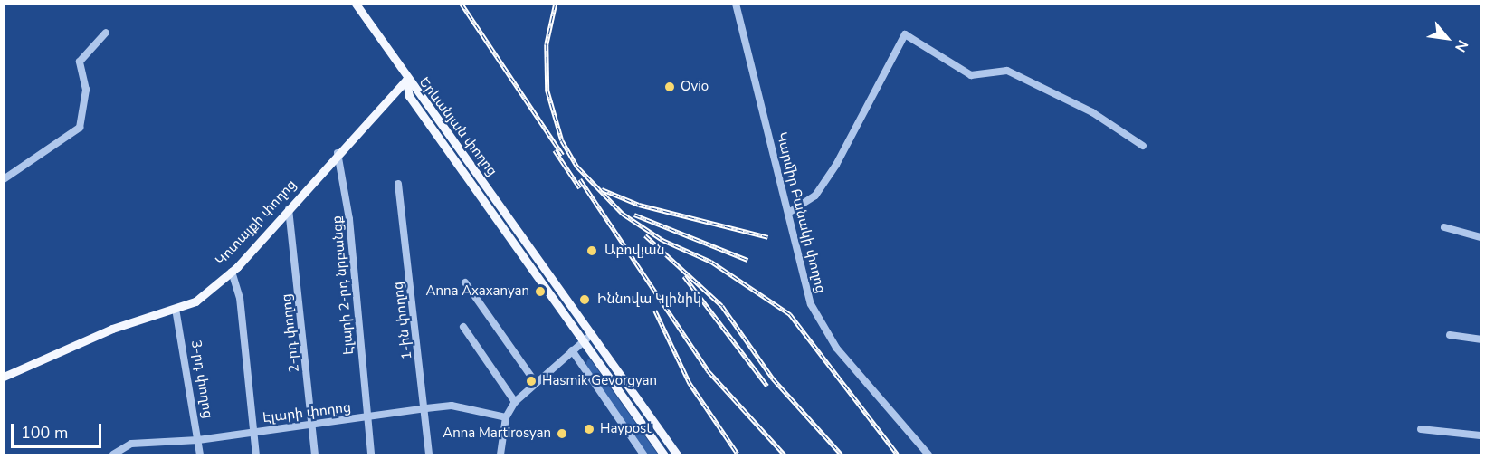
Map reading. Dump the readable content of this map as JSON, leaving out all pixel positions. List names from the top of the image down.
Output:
{
  "streets": {
    "main road": ["Երևանյան փողոց", "Կոտայքի փողոց"],
    "street": [
      "Կարմիր Բանակի փողոց",
      "Էլարի 2-րդ նրբանցք",
      "1-ին փողոց",
      "2-րդ փողոց",
      "3-րդ փողոց",
      "Էլարի փողոց"
    ]
  },
  "crossings": [
    ["Երևանյան փողոց", "Կոտայքի փողոց"],
    ["Կոտայքի փողոց", "Էլարի 2-րդ նրբանցք"],
    ["Կոտայքի փողոց", "2-րդ փողոց"],
    ["Կոտայքի փողոց", "3-րդ փողոց"],
    ["Էլարի 2-րդ նրբանցք", "Էլարի փողոց"],
    ["1-ին փողոց", "Էլարի փողոց"],
    ["2-րդ փողոց", "Էլարի փողոց"],
    ["3-րդ փողոց", "Էլարի փողոց"]
  ],
  "places": [
    "Ovio",
    "Աբովյան",
    "Anna Axaxanyan",
    "Իննովա Կլինիկ",
    "Hasmik Gevorgyan",
    "Haypost",
    "Anna Martirosyan"
  ],
  "scale_bar": "100 m",
  "north": "bottom right"
}
